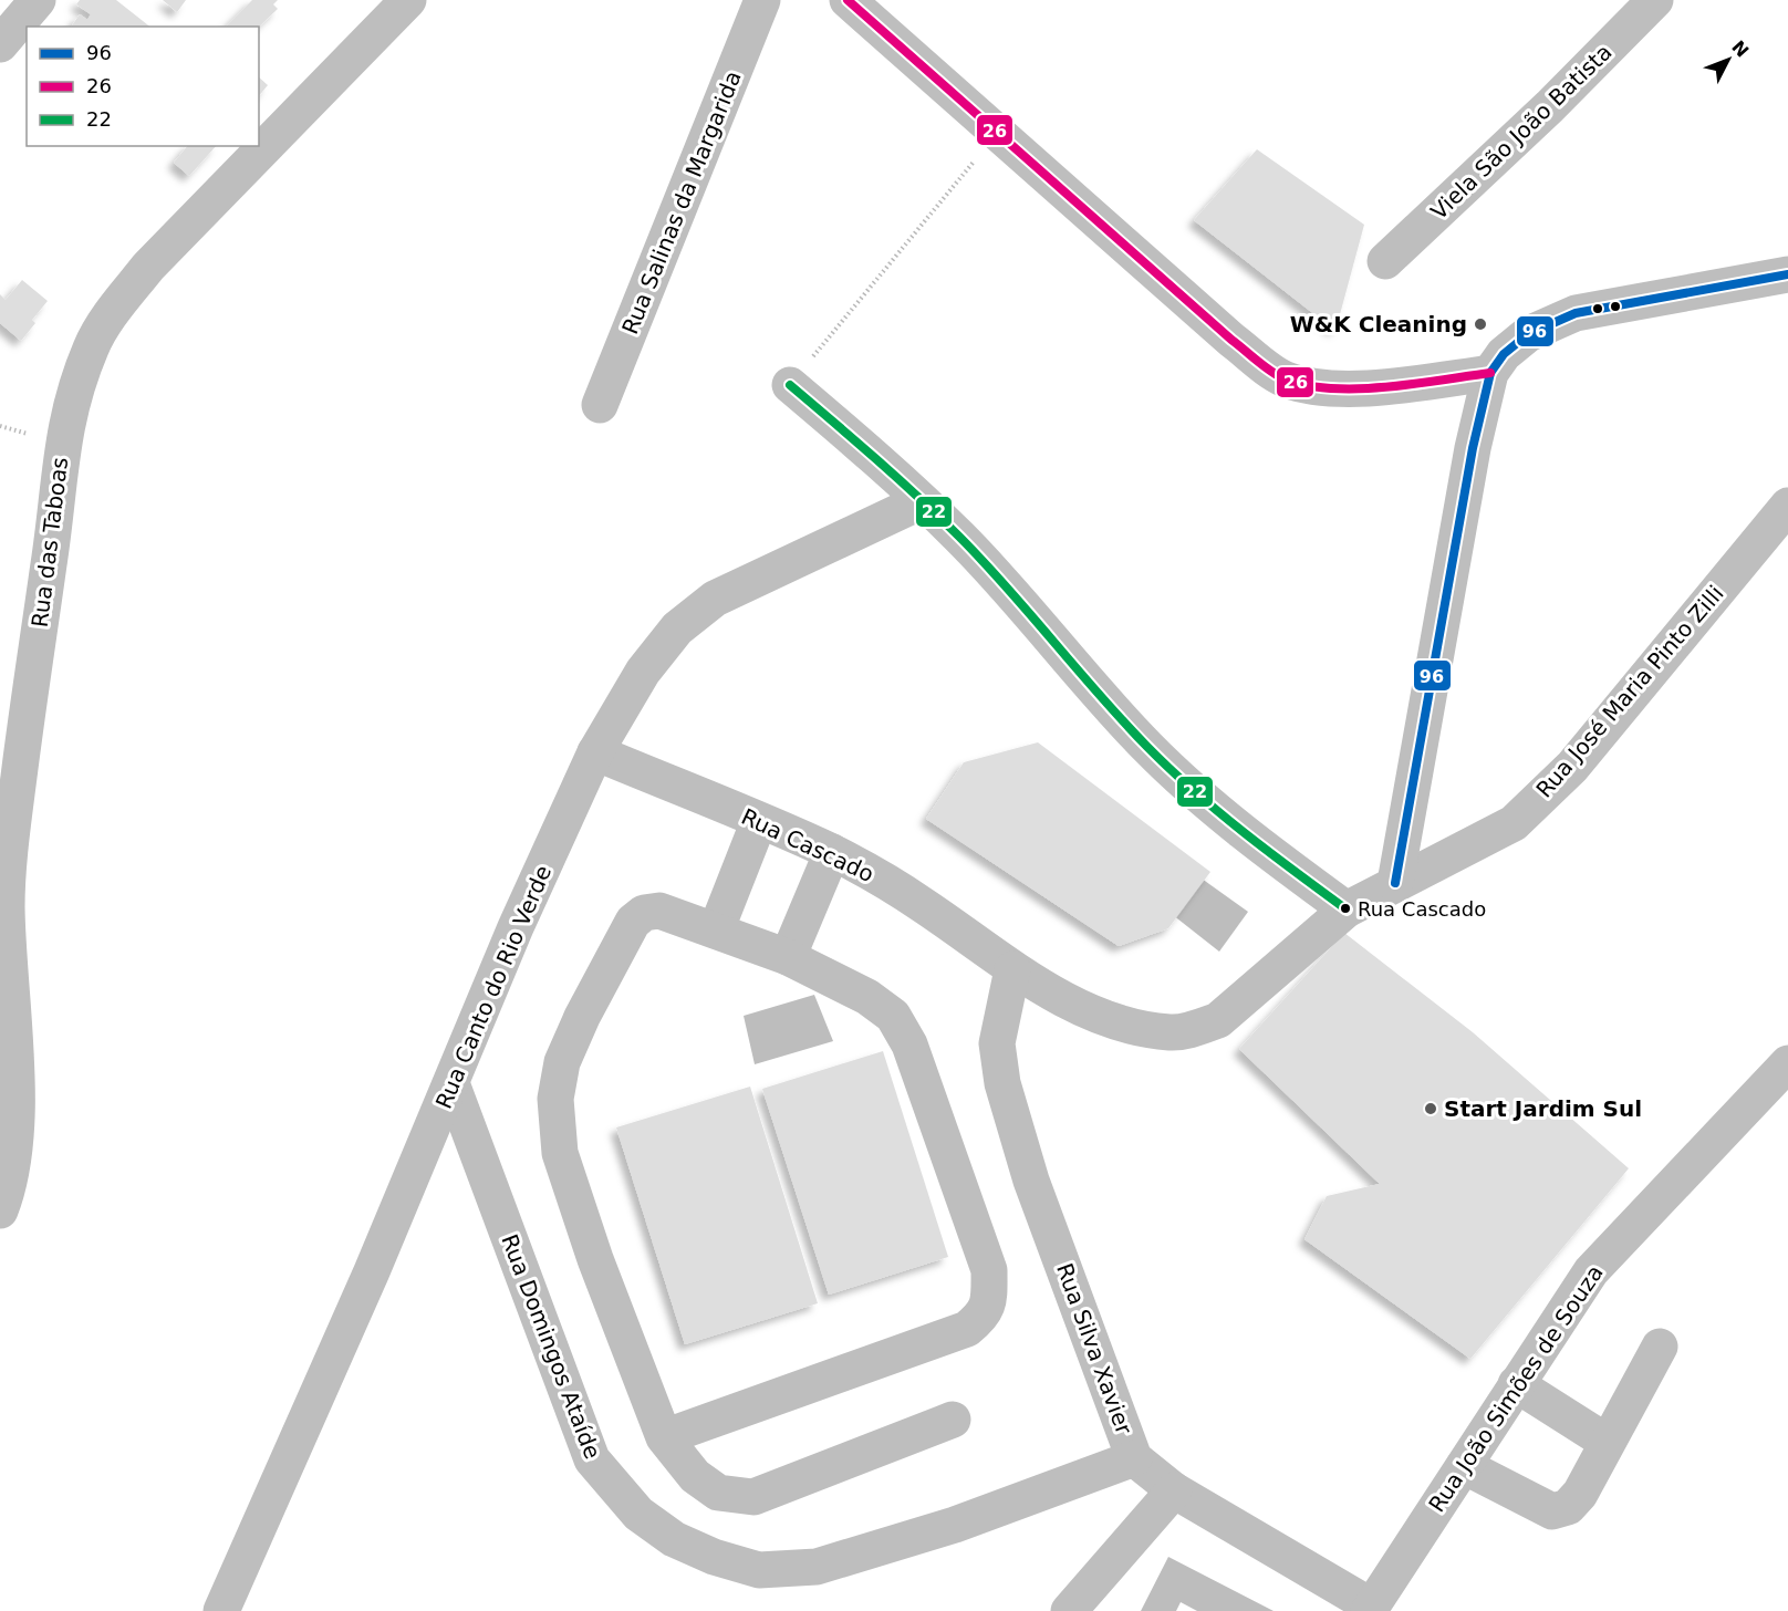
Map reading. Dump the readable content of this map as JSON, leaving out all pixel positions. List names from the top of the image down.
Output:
{
  "streets": {
    "street": [
      "Viela São João Batista",
      "Rua Salinas da Margarida",
      "Rua das Taboas",
      "Rua José Maria Pinto Zilli",
      "Rua Cascado",
      "Rua Canto do Rio Verde",
      "Rua Domingos Ataíde",
      "Rua Silva Xavier",
      "Rua João Simões de Souza"
    ]
  },
  "crossings": [
    ["Rua José Maria Pinto Zilli", "Rua Cascado"],
    ["Rua Cascado", "Rua Canto do Rio Verde"],
    ["Rua Cascado", "Rua Silva Xavier"],
    ["Rua Canto do Rio Verde", "Rua Domingos Ataíde"],
    ["Rua Domingos Ataíde", "Rua Silva Xavier"],
    ["Rua Silva Xavier", "Rua João Simões de Souza"]
  ],
  "places": ["W&K Cleaning", "Rua Cascado", "Start Jardim Sul"],
  "lines": ["transit line 26", "transit line 96", "transit line 22"],
  "legend": ["96", "26", "22"],
  "north": "top right"
}
